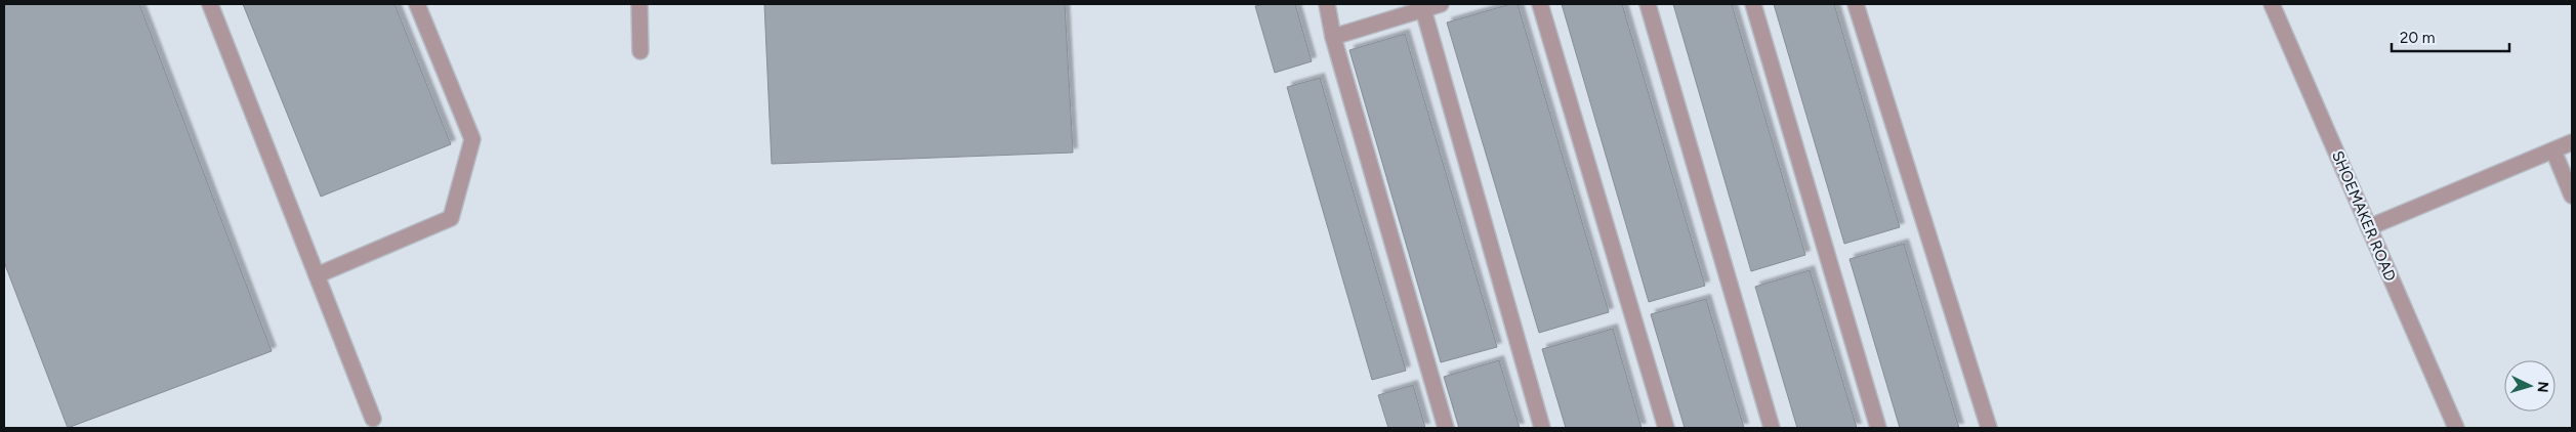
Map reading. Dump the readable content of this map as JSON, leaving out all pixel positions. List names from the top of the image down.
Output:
{
  "streets": {
    "street": ["SHOEMAKER ROAD"]
  },
  "scale_bar": "20 m",
  "north": "right"
}
